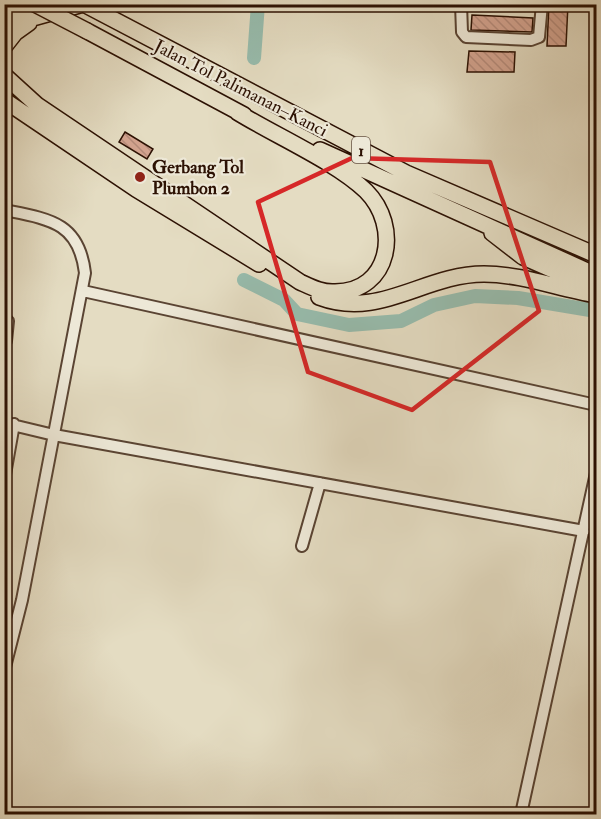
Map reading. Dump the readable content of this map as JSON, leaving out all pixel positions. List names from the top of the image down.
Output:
{
  "streets": {
    "highway": ["Jalan Tol Palimanan–Kanci", "1"]
  },
  "places": ["Gerbang Tol Plumbon 2"]
}
